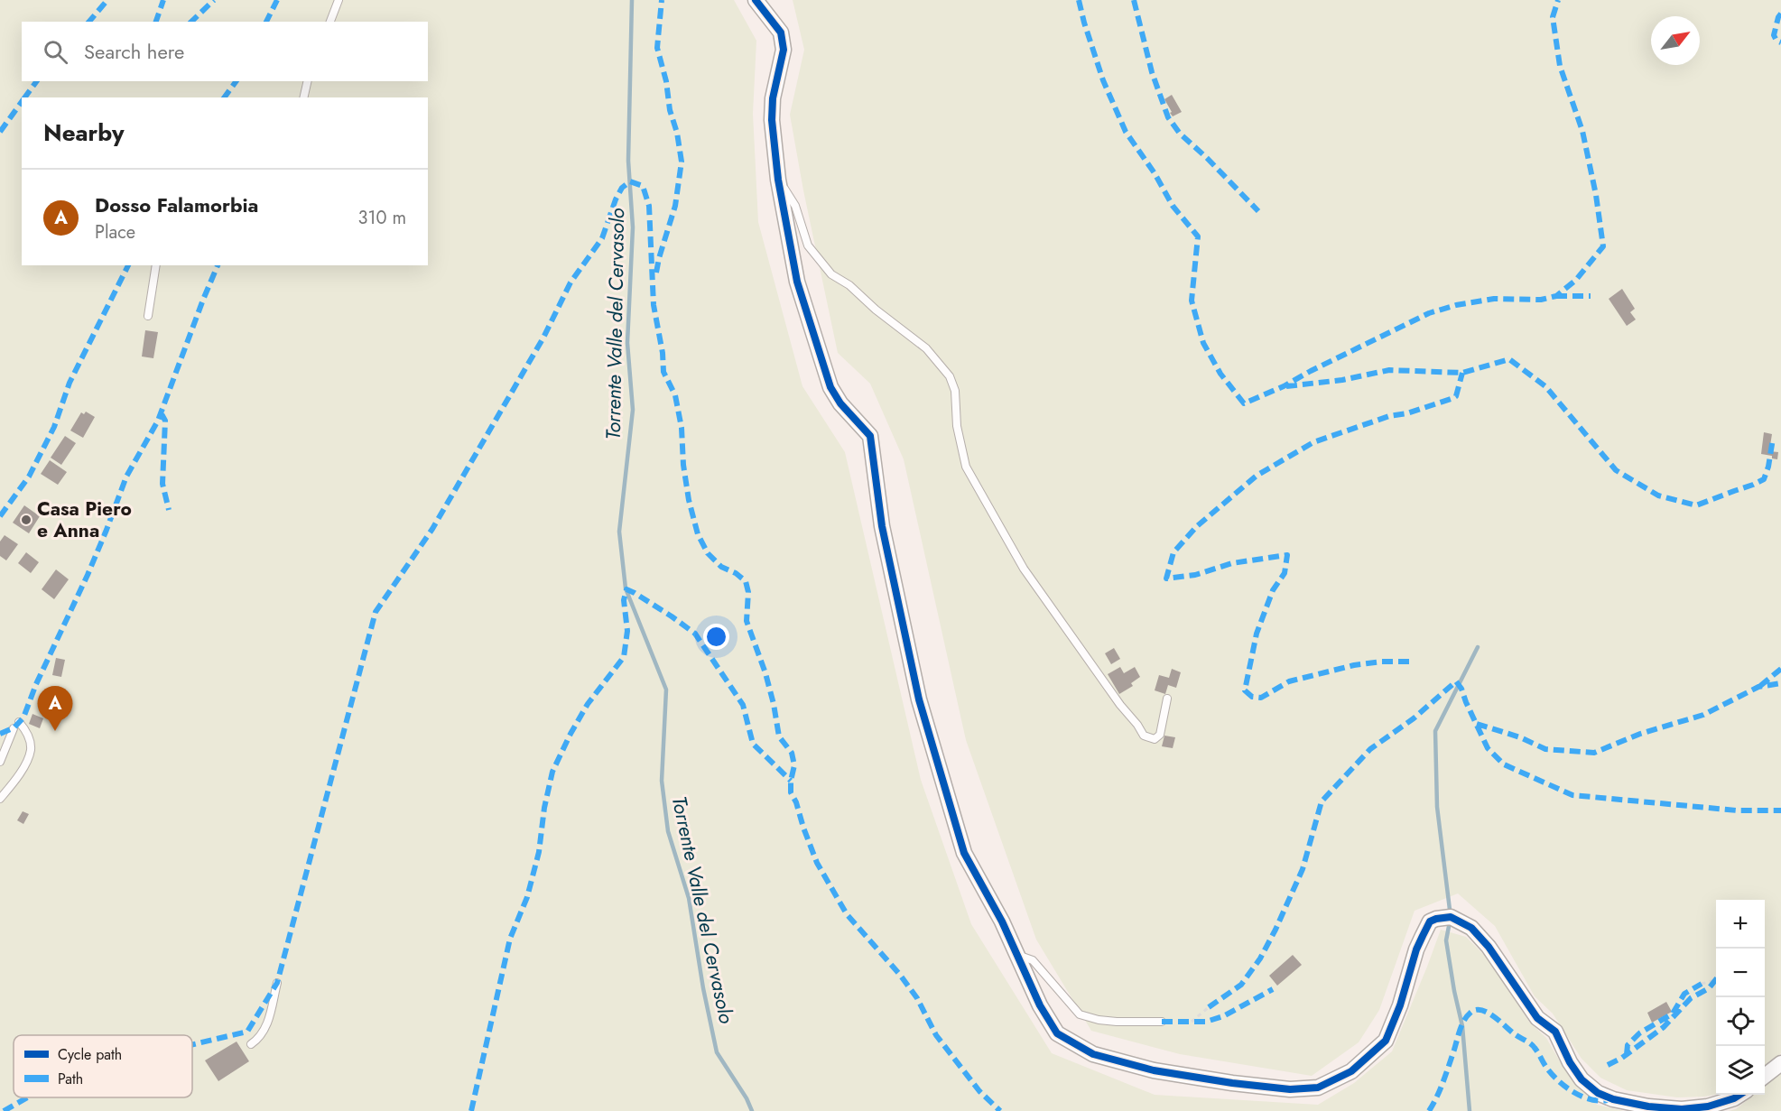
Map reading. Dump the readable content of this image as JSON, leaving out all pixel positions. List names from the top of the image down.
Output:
{
  "water": ["Torrente Valle del Cervasolo"],
  "places": ["Casa Piero e Anna"],
  "legend": ["Cycle path", "Path"],
  "north": "top right",
  "page": {
    "search": "Search here",
    "heading": "Nearby",
    "list": [
      {
        "mark": "A",
        "name": "Dosso Falamorbia",
        "note": "Place",
        "value": "310 m"
      }
    ],
    "pins": "A",
    "map_buttons": ["+", "−"]
  }
}
